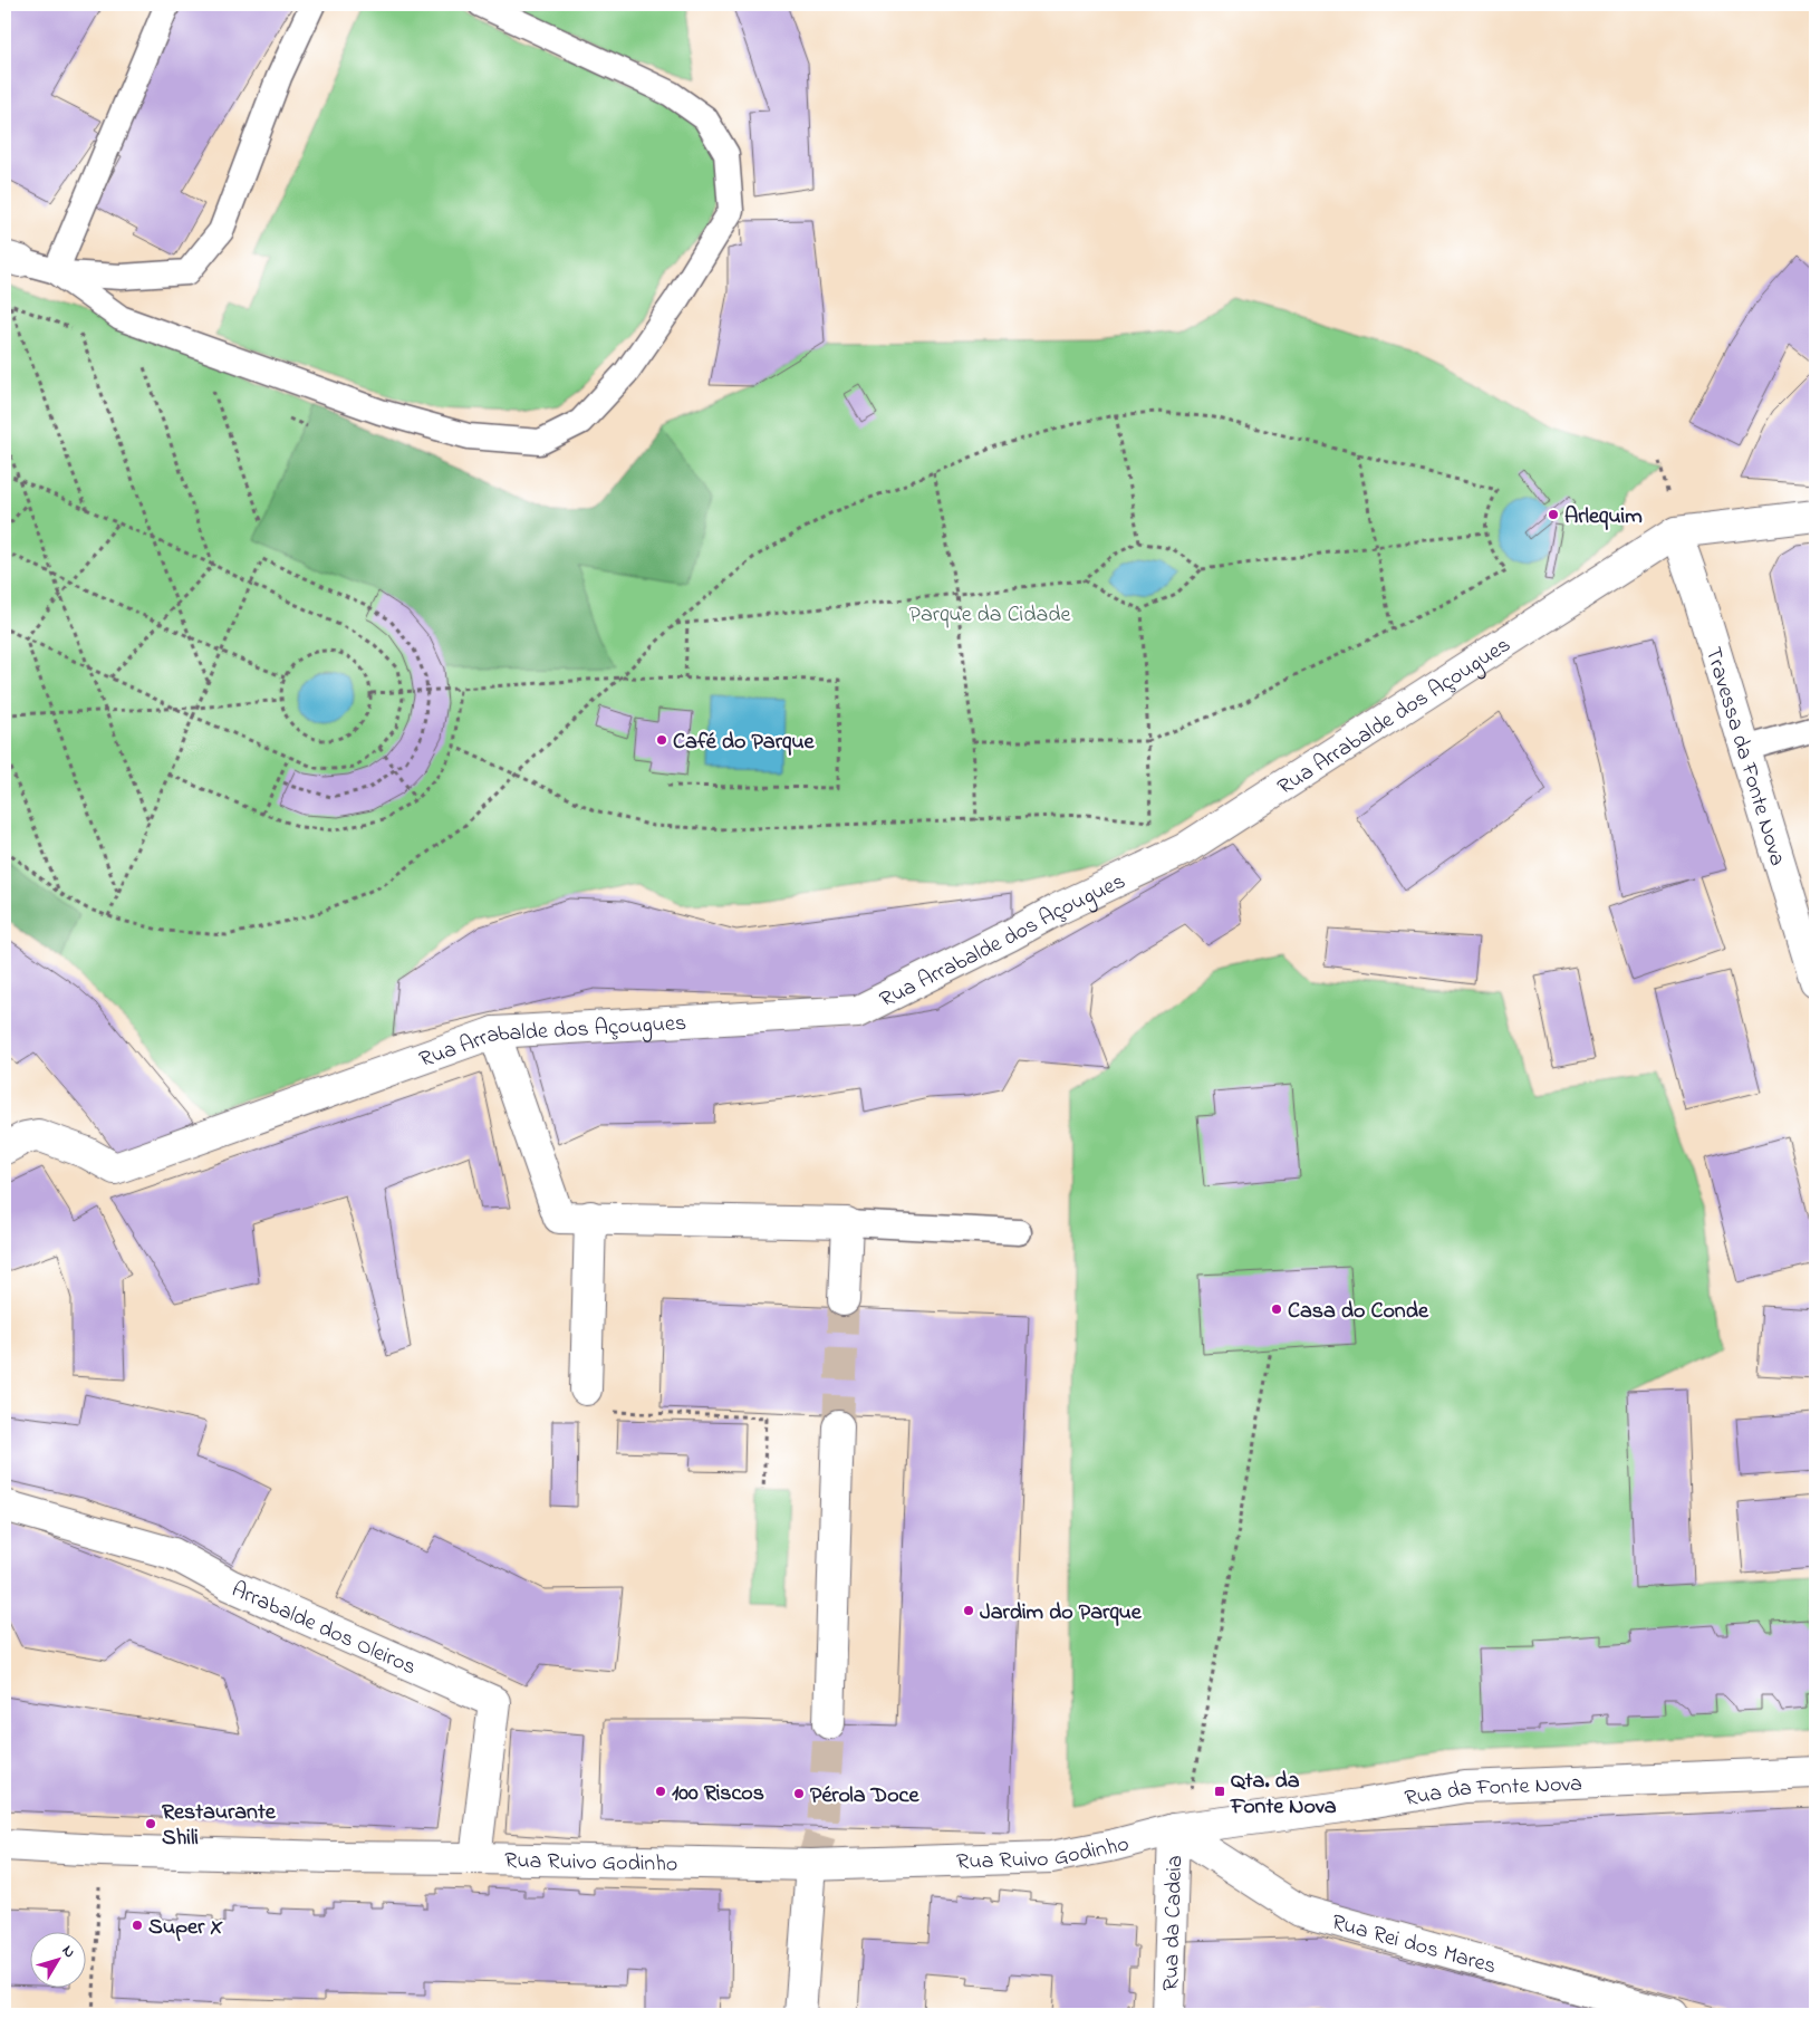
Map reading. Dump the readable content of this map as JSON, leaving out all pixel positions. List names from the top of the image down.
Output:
{
  "streets": {
    "street": [
      "Rua Arrabalde dos Açougues",
      "Travessa da Fonte Nova",
      "Arrabalde dos Oleiros",
      "Rua da Fonte Nova",
      "Rua Ruivo Godinho",
      "Rua da Cadeia",
      "Rua Rei dos Mares"
    ]
  },
  "crossings": [
    ["Rua Arrabalde dos Açougues", "Travessa da Fonte Nova"],
    ["Arrabalde dos Oleiros", "Rua Ruivo Godinho"],
    ["Rua da Fonte Nova", "Rua Ruivo Godinho"],
    ["Rua da Fonte Nova", "Rua da Cadeia"],
    ["Rua da Fonte Nova", "Rua Rei dos Mares"],
    ["Rua Ruivo Godinho", "Rua da Cadeia"],
    ["Rua Ruivo Godinho", "Rua Rei dos Mares"],
    ["Rua da Cadeia", "Rua Rei dos Mares"]
  ],
  "parks": ["Parque da Cidade"],
  "places": {
    "other": [
      "Arlequim",
      "Café do Parque",
      "Casa do Conde",
      "Jardim do Parque",
      "100 Riscos",
      "Pérola Doce",
      "Restaurante Shili",
      "Super X"
    ],
    "transit": ["Qta. da Fonte Nova"]
  },
  "north": "top right"
}
